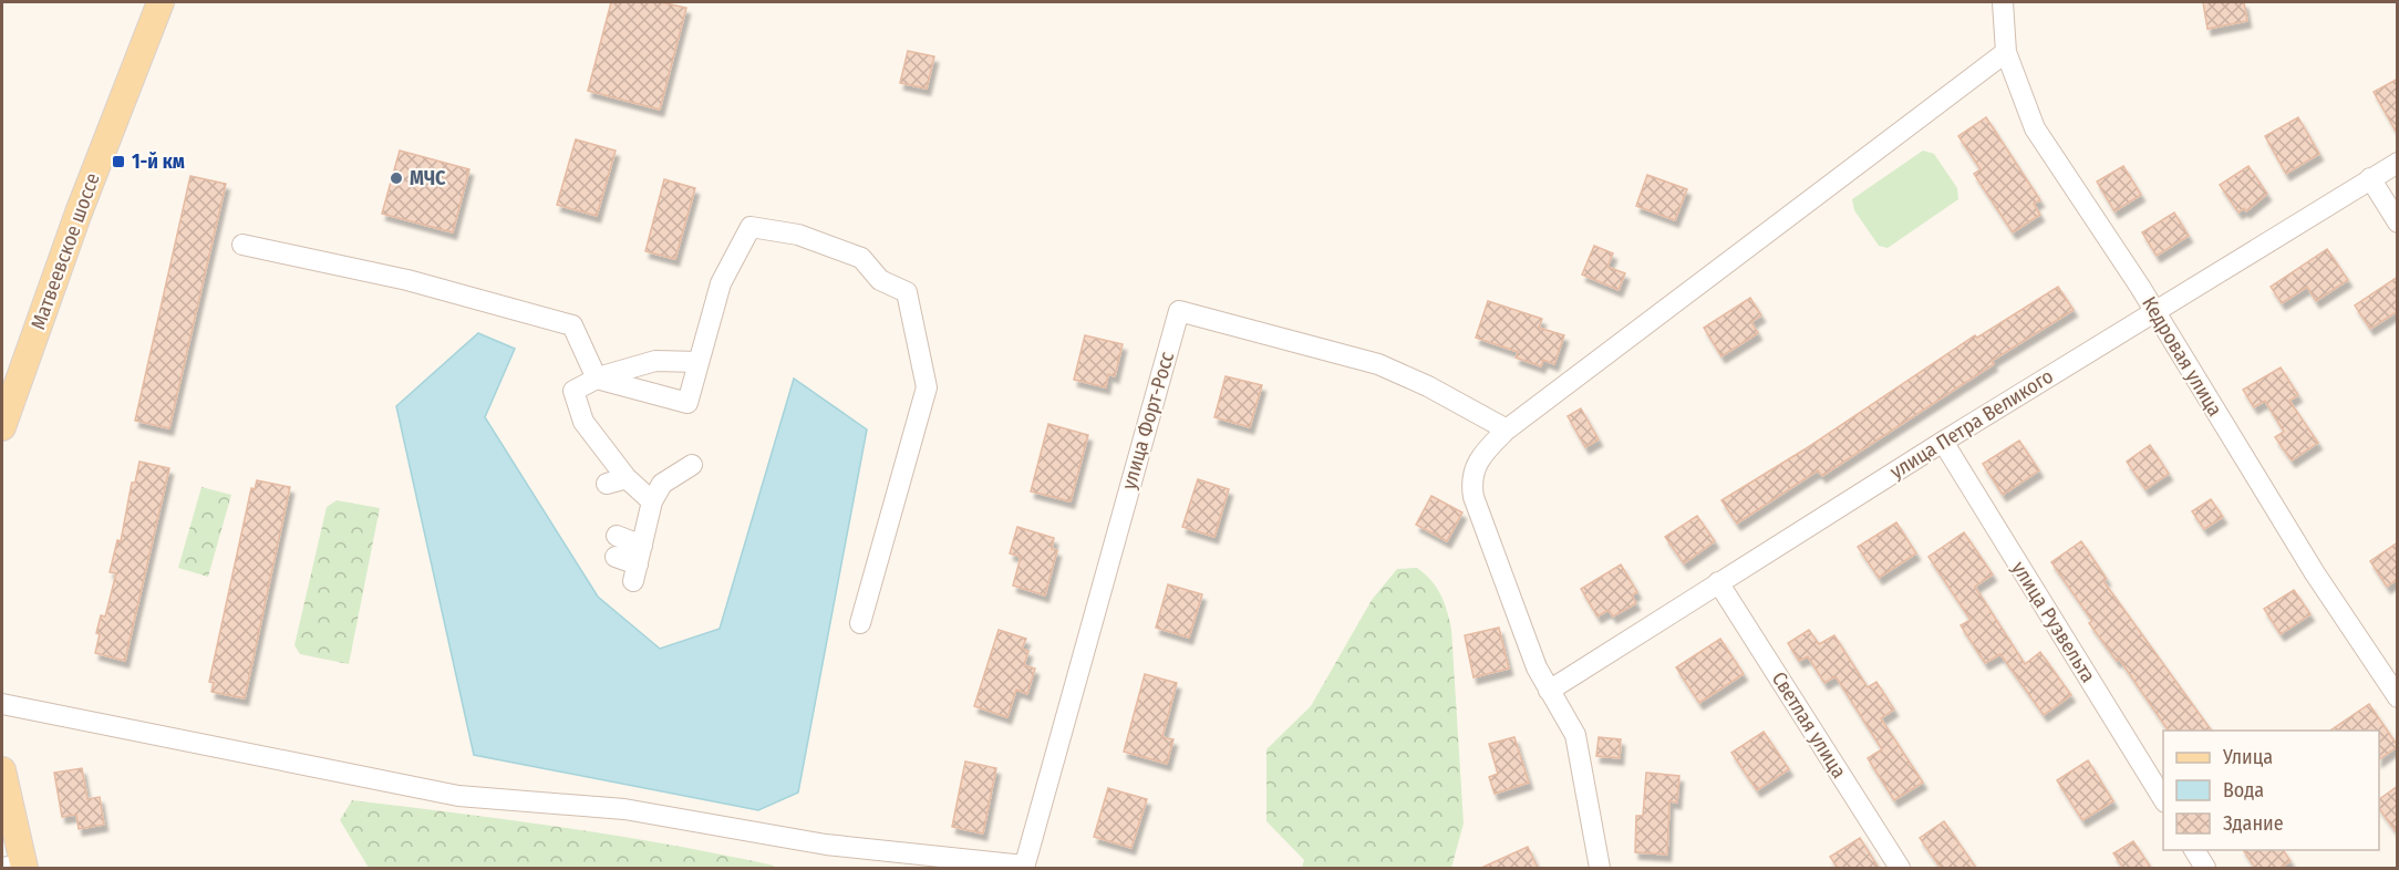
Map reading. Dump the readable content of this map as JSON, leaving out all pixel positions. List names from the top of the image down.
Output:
{
  "streets": {
    "main road": ["Матвеевское шоссе"],
    "street": [
      "Кедровая улица",
      "улица Форт-Росс",
      "улица Петра Великого",
      "улица Рузвельта",
      "Светлая улица"
    ]
  },
  "crossings": [
    ["Кедровая улица", "улица Петра Великого"],
    ["улица Петра Великого", "улица Рузвельта"],
    ["улица Петра Великого", "Светлая улица"]
  ],
  "places": {
    "transit": ["1-й км"],
    "other": ["МЧС"]
  },
  "legend": ["Улица", "Вода", "Здание"]
}
